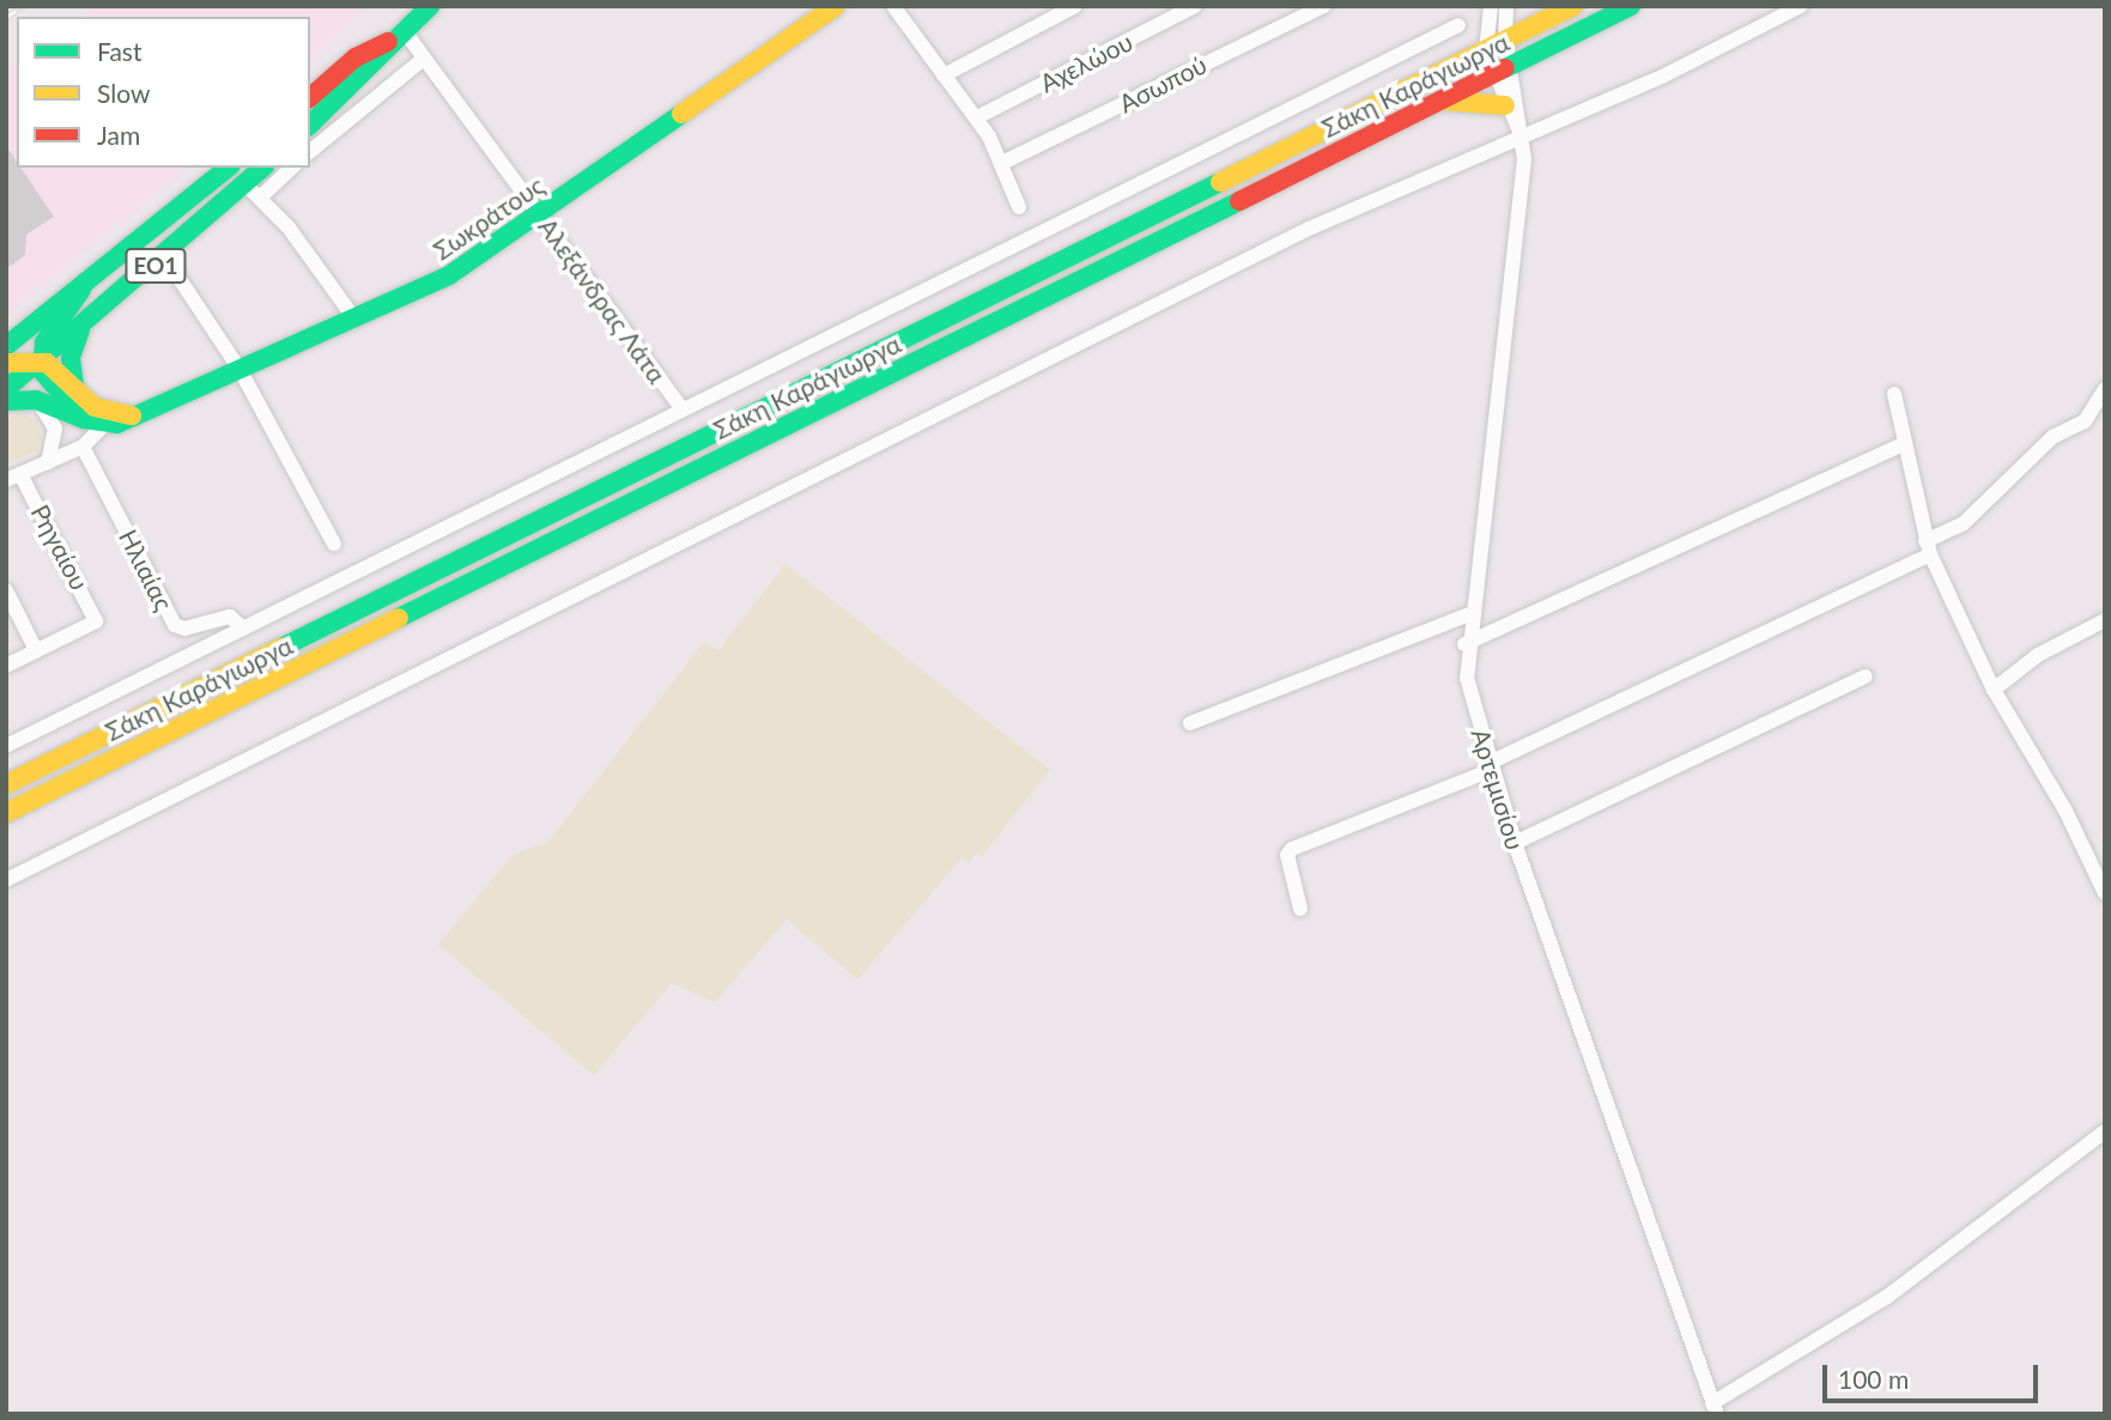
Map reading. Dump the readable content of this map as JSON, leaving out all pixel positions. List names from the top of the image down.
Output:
{
  "streets": {
    "main road": ["Σάκη Καράγιωργα", "Σωκράτους", "ΕΟ1"],
    "street": [
      "Αχελώου",
      "Ασωπού",
      "Αλεξάνδρας Λάτα",
      "Ρηγαίου",
      "Ηλιαίας",
      "Αρτεμισίου"
    ]
  },
  "crossings": [
    ["Σάκη Καράγιωργα", "Αρτεμισίου"],
    ["Σωκράτους", "ΕΟ1"],
    ["Σωκράτους", "Αλεξάνδρας Λάτα"]
  ],
  "legend": ["Fast", "Slow", "Jam"],
  "scale_bar": "100 m"
}
